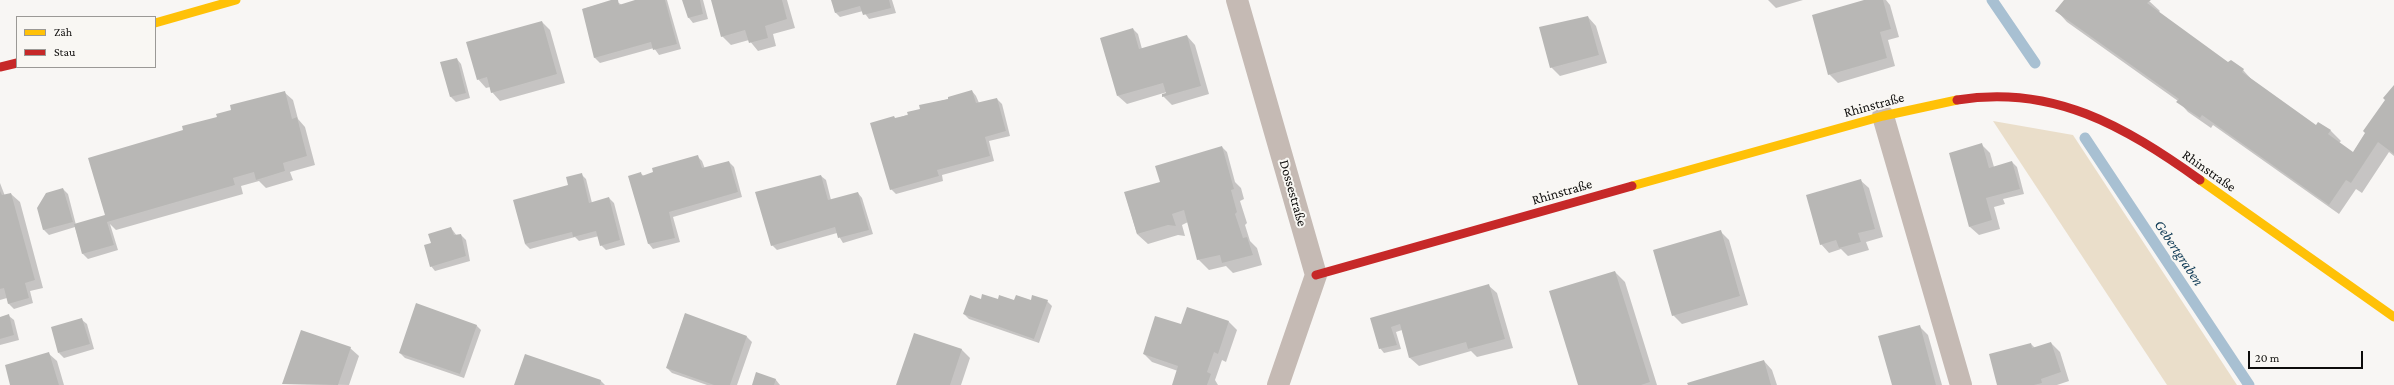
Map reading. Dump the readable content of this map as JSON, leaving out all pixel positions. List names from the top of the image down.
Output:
{
  "streets": {
    "street": ["Rhinstraße", "Dossestraße"]
  },
  "crossings": [
    ["Rhinstraße", "Dossestraße"]
  ],
  "water": ["Gebertgraben"],
  "legend": ["Zäh", "Stau"],
  "scale_bar": "20 m"
}
